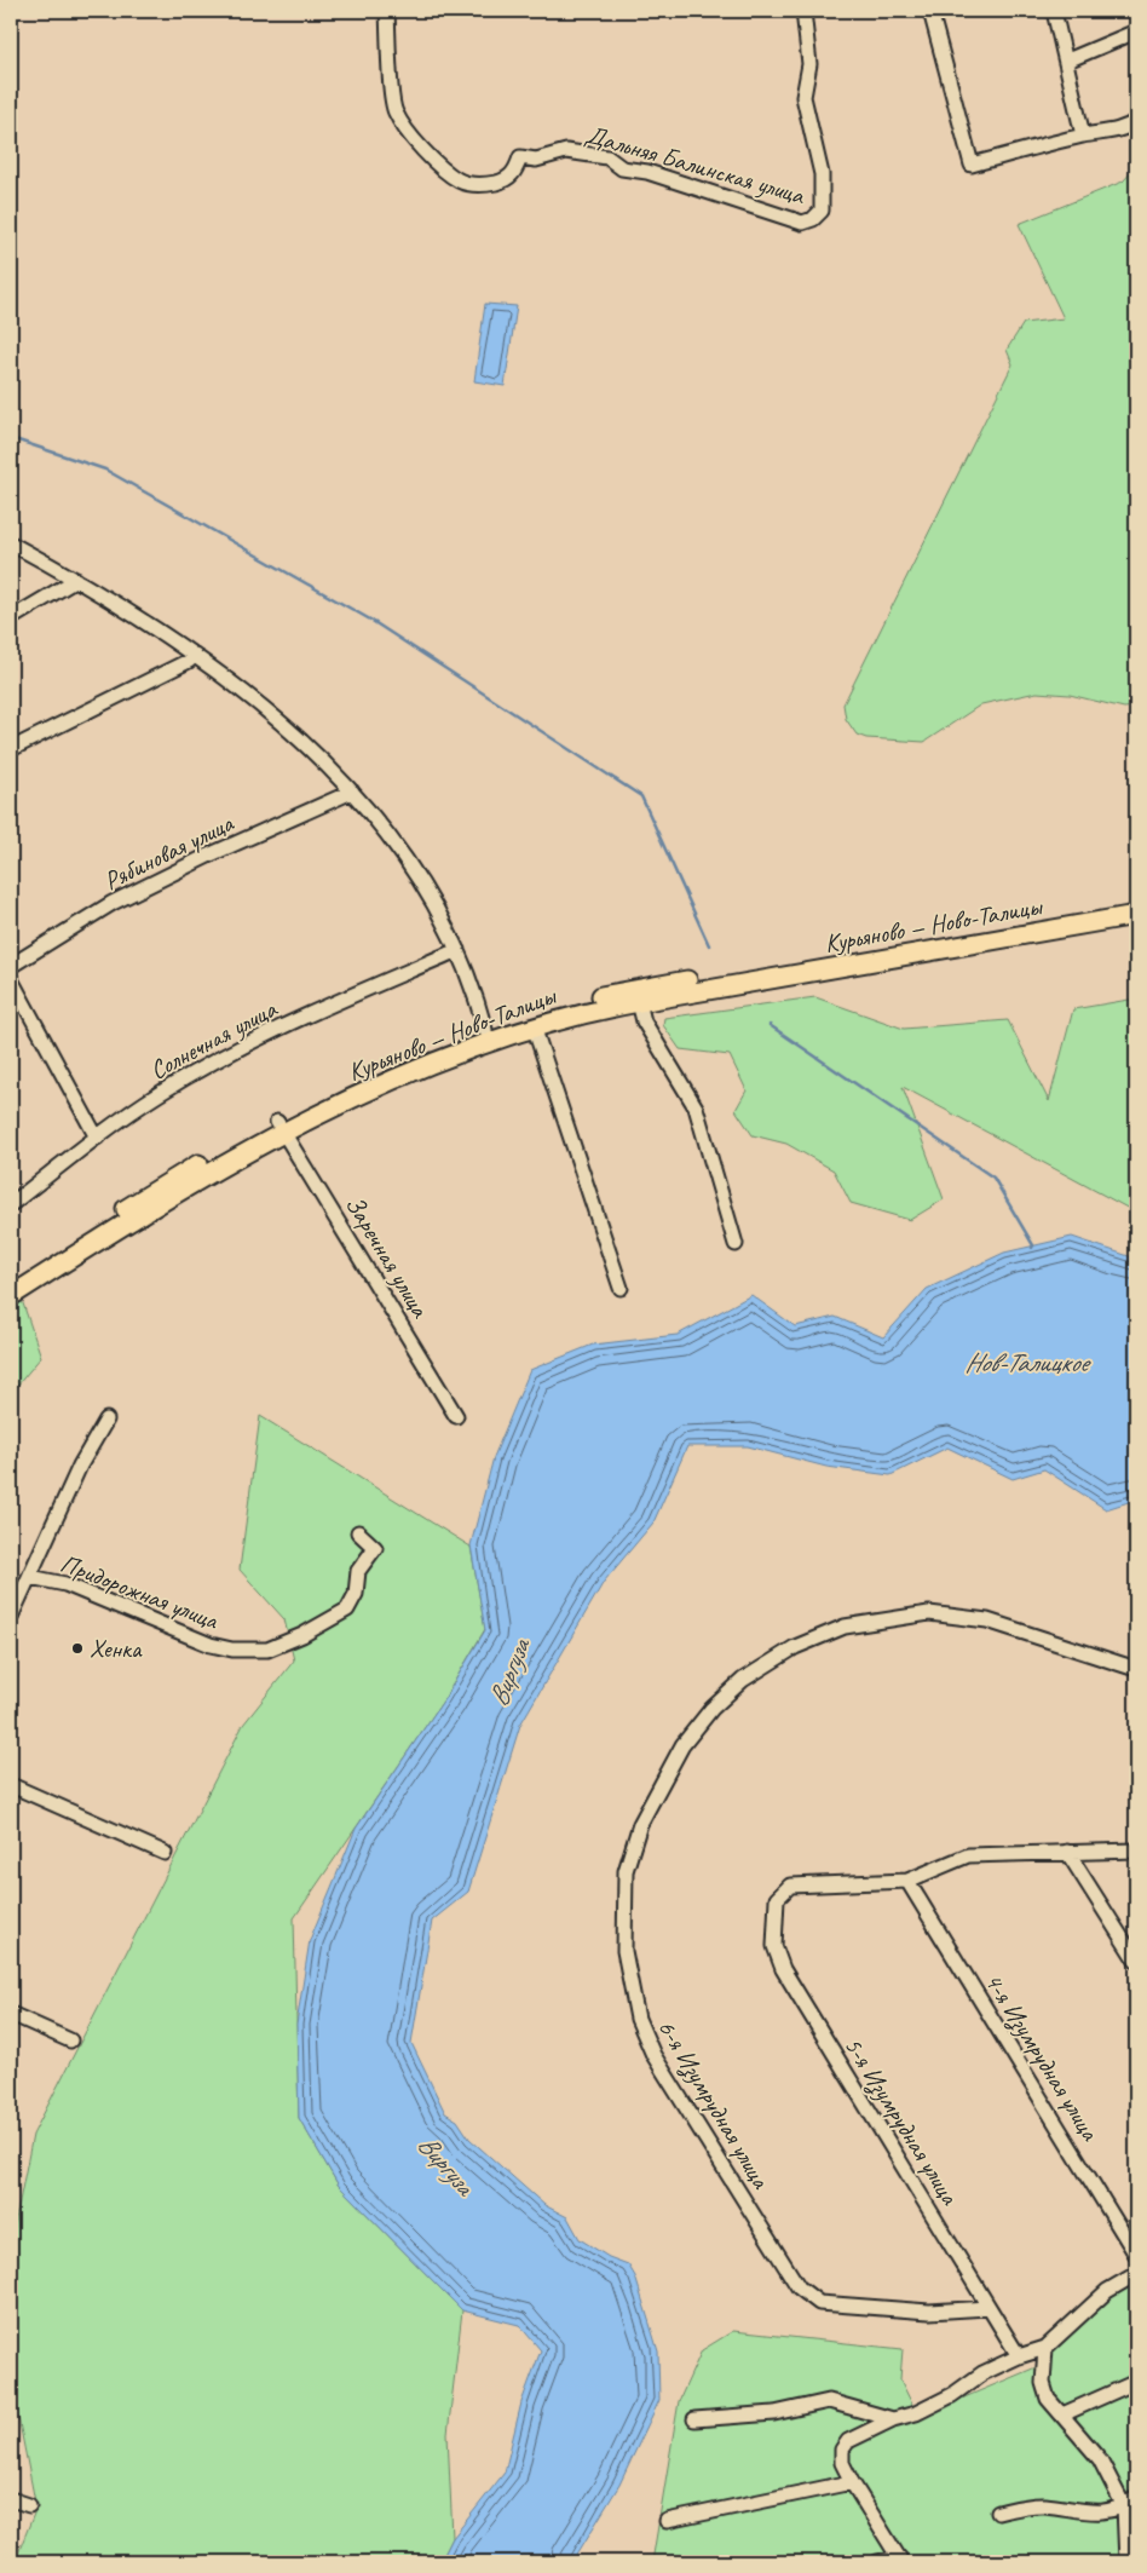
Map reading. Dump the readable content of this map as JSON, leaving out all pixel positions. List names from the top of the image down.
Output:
{
  "streets": {
    "main road": ["Курьяново — Ново-Талицы"],
    "street": [
      "Дальняя Балинская улица",
      "Рябиновая улица",
      "Солнечная улица",
      "Заречная улица",
      "Придорожная улица",
      "4-я Изумрудная улица",
      "6-я Изумрудная улица",
      "5-я Изумрудная улица"
    ]
  },
  "crossings": [
    ["Курьяново — Ново-Талицы", "Заречная улица"],
    ["4-я Изумрудная улица", "5-я Изумрудная улица"],
    ["6-я Изумрудная улица", "5-я Изумрудная улица"]
  ],
  "water": ["Нов-Талицкое", "Виргуза"],
  "places": ["Хенка"]
}
